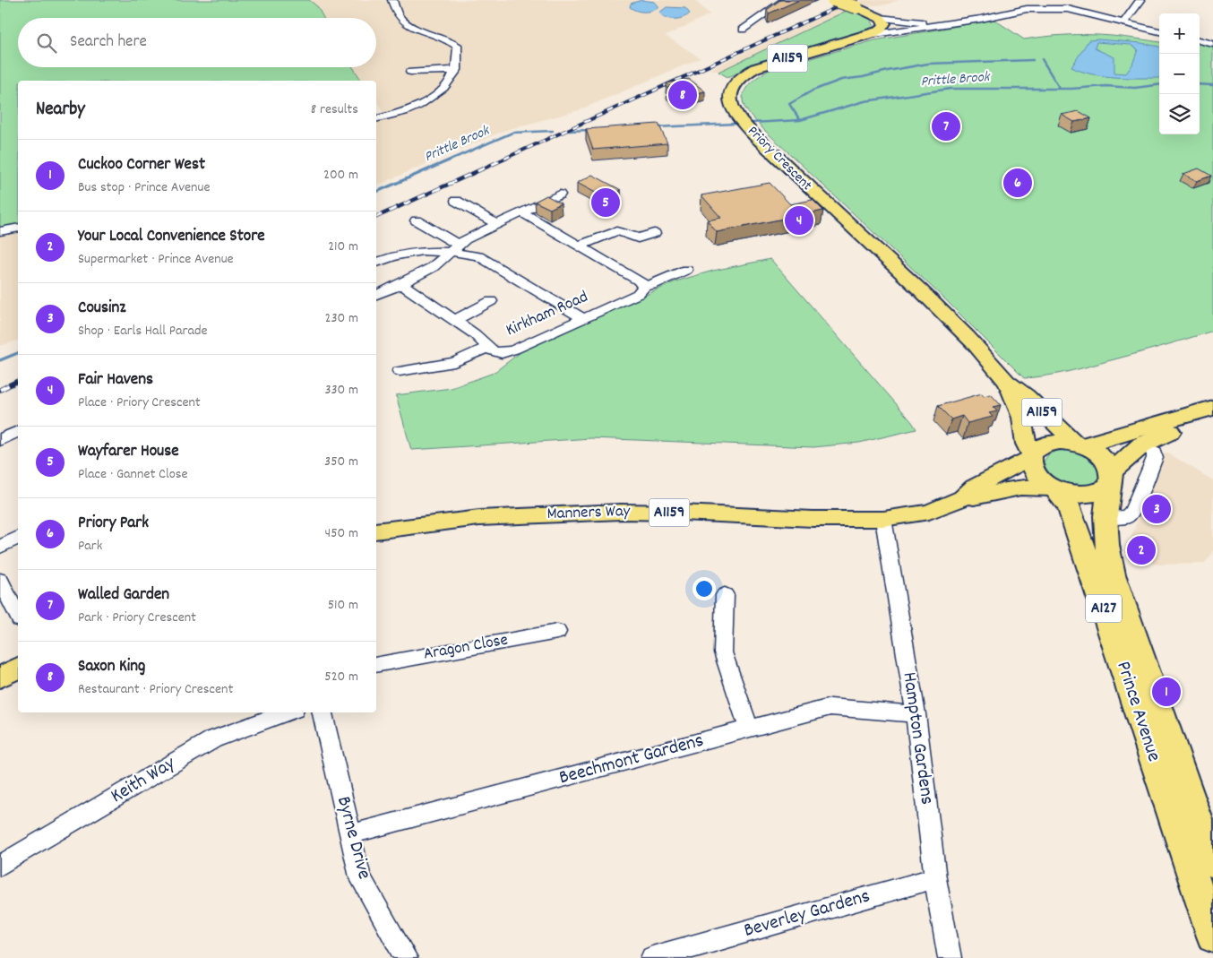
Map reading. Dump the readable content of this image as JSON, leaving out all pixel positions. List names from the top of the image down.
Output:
{
  "streets": {
    "highway": ["A127", "Prince Avenue"],
    "main road": ["A1159", "Priory Crescent", "Manners Way"],
    "street": [
      "Kirkham Road",
      "Aragon Close",
      "Hampton Gardens",
      "Beechmont Gardens",
      "Keith Way",
      "Byrne Drive",
      "Beverley Gardens"
    ]
  },
  "crossings": [
    ["Priory Crescent", "Manners Way"],
    ["Priory Crescent", "Prince Avenue"],
    ["Manners Way", "Prince Avenue"],
    ["Manners Way", "Hampton Gardens"],
    ["Hampton Gardens", "Beechmont Gardens"],
    ["Hampton Gardens", "Beverley Gardens"],
    ["Beechmont Gardens", "Byrne Drive"]
  ],
  "water": ["Prittle Brook"],
  "page": {
    "map_buttons": ["+", "−"],
    "search": "Search here",
    "pins": [
      "8",
      "7",
      "6",
      "5",
      "4",
      "3",
      "2",
      "1"
    ],
    "heading": ["Nearby", "8 results"],
    "list": [
      {
        "mark": "1",
        "name": "Cuckoo Corner West",
        "note": "Bus stop · Prince Avenue",
        "value": "200 m"
      },
      {
        "mark": "2",
        "name": "Your Local Convenience Store",
        "note": "Supermarket · Prince Avenue",
        "value": "210 m"
      },
      {
        "mark": "3",
        "name": "Cousinz",
        "note": "Shop · Earls Hall Parade",
        "value": "230 m"
      },
      {
        "mark": "4",
        "name": "Fair Havens",
        "note": "Place · Priory Crescent",
        "value": "330 m"
      },
      {
        "mark": "5",
        "name": "Wayfarer House",
        "note": "Place · Gannet Close",
        "value": "350 m"
      },
      {
        "mark": "6",
        "name": "Priory Park",
        "note": "Park",
        "value": "450 m"
      },
      {
        "mark": "7",
        "name": "Walled Garden",
        "note": "Park · Priory Crescent",
        "value": "510 m"
      },
      {
        "mark": "8",
        "name": "Saxon King",
        "note": "Restaurant · Priory Crescent",
        "value": "520 m"
      }
    ]
  }
}
